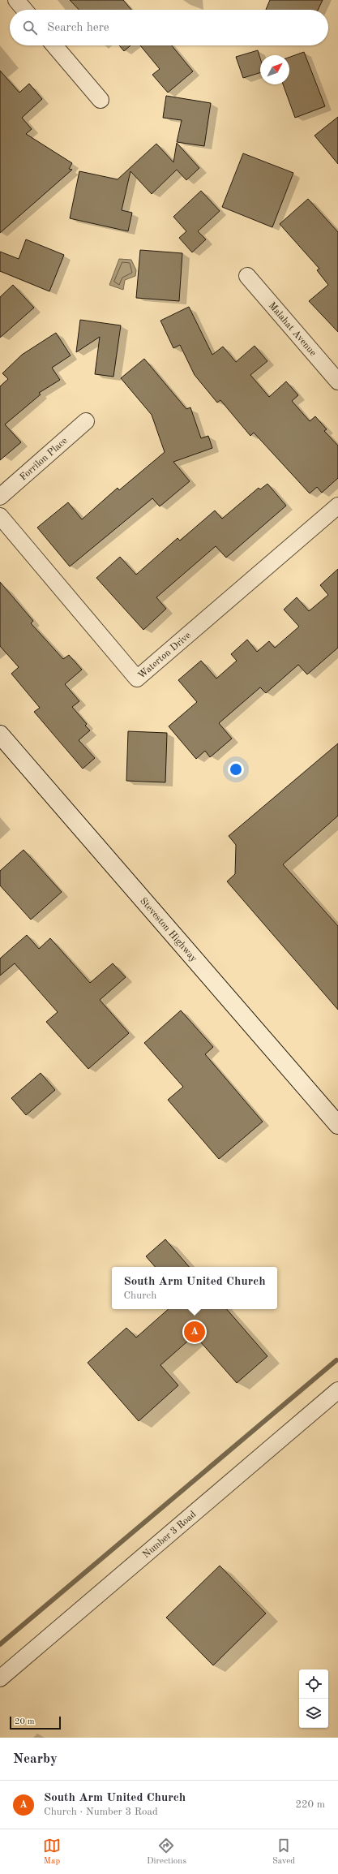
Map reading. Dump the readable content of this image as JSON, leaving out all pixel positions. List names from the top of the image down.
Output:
{
  "streets": {
    "main road": ["Steveston Highway"],
    "street": [
      "Malahat Avenue",
      "Forrilon Place",
      "Waterton Drive",
      "Number 3 Road"
    ]
  },
  "scale_bar": "20 m",
  "north": "top right",
  "page": {
    "search": "Search here",
    "popup": ["South Arm United Church", "Church"],
    "pins": "A",
    "scale": "20 m",
    "heading": "Nearby",
    "list": [
      {
        "mark": "A",
        "name": "South Arm United Church",
        "note": "Church · Number 3 Road",
        "value": "220 m"
      }
    ],
    "nav": ["Map", "Directions", "Saved"]
  }
}
